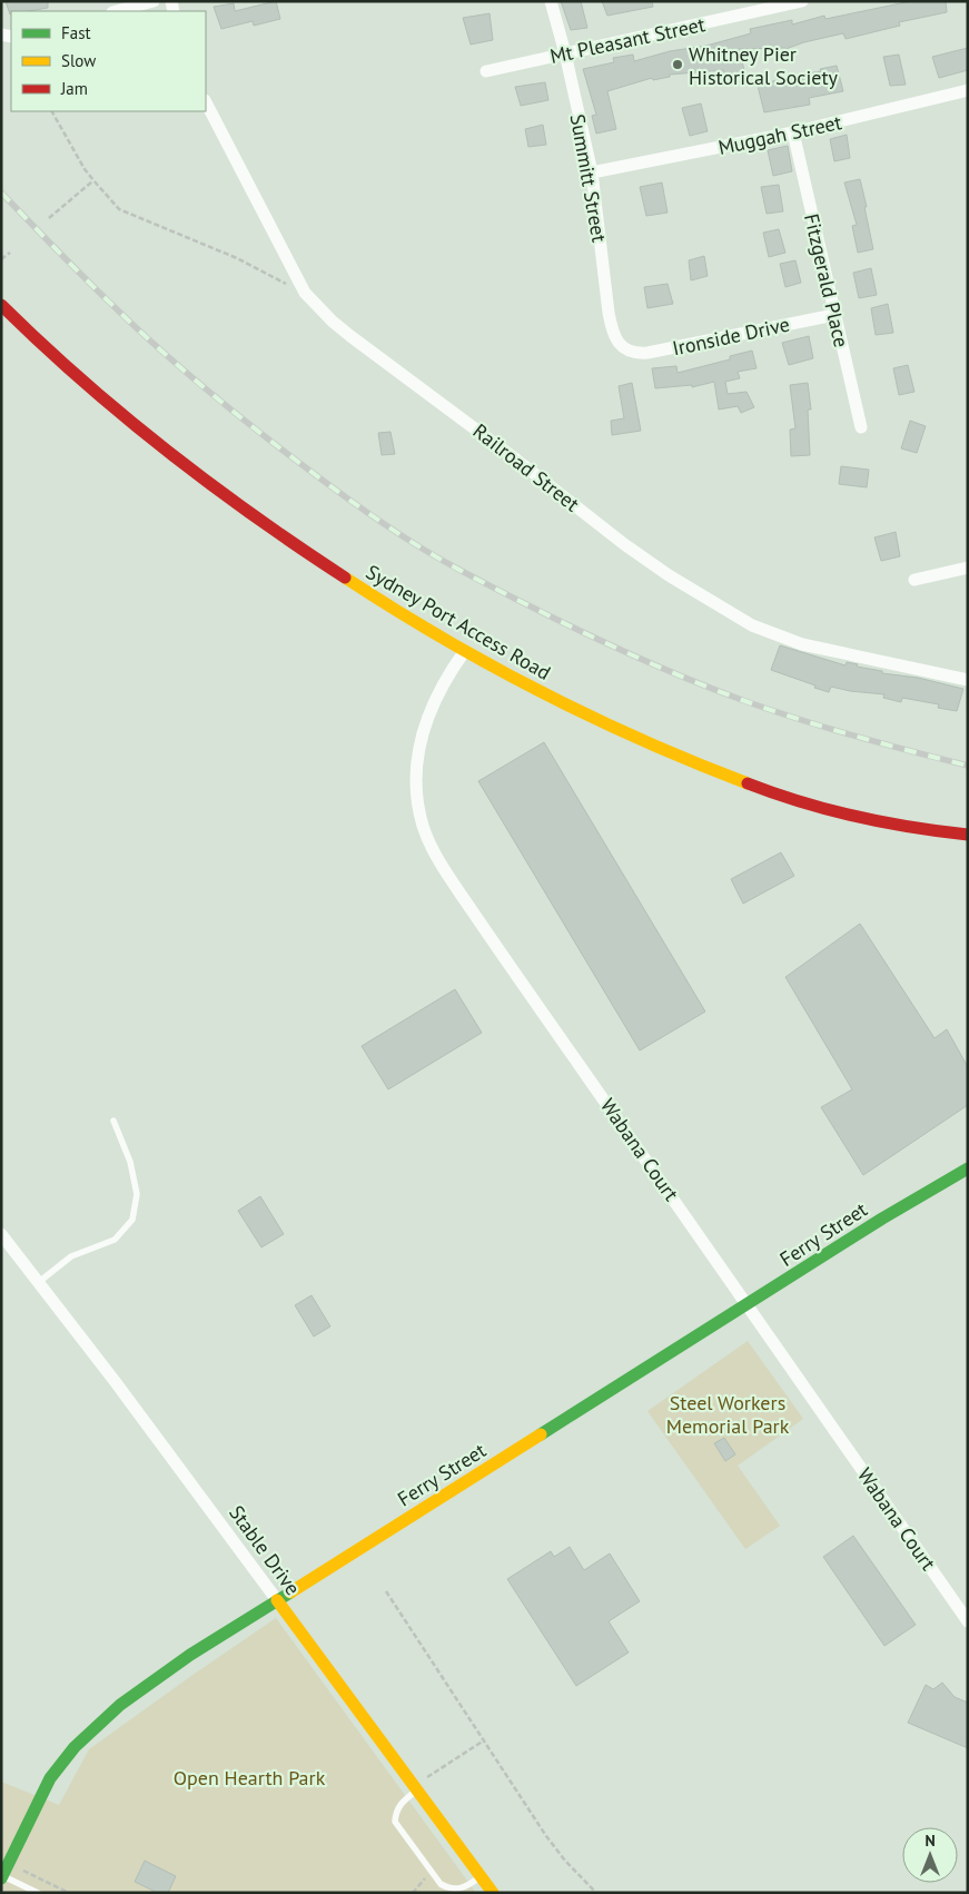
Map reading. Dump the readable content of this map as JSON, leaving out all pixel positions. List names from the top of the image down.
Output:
{
  "streets": {
    "street": [
      "Mt Pleasant Street",
      "Muggah Street",
      "Summitt Street",
      "Fitzgerald Place",
      "Ironside Drive",
      "Railroad Street",
      "Sydney Port Access Road",
      "Wabana Court",
      "Ferry Street",
      "Stable Drive"
    ]
  },
  "crossings": [
    ["Mt Pleasant Street", "Summitt Street"],
    ["Muggah Street", "Summitt Street"],
    ["Muggah Street", "Fitzgerald Place"],
    ["Summitt Street", "Ironside Drive"],
    ["Fitzgerald Place", "Ironside Drive"],
    ["Sydney Port Access Road", "Wabana Court"],
    ["Wabana Court", "Ferry Street"],
    ["Ferry Street", "Stable Drive"]
  ],
  "parks": ["Steel Workers Memorial Park", "Open Hearth Park"],
  "places": ["Whitney Pier Historical Society"],
  "legend": ["Fast", "Slow", "Jam"],
  "north": "top"
}
